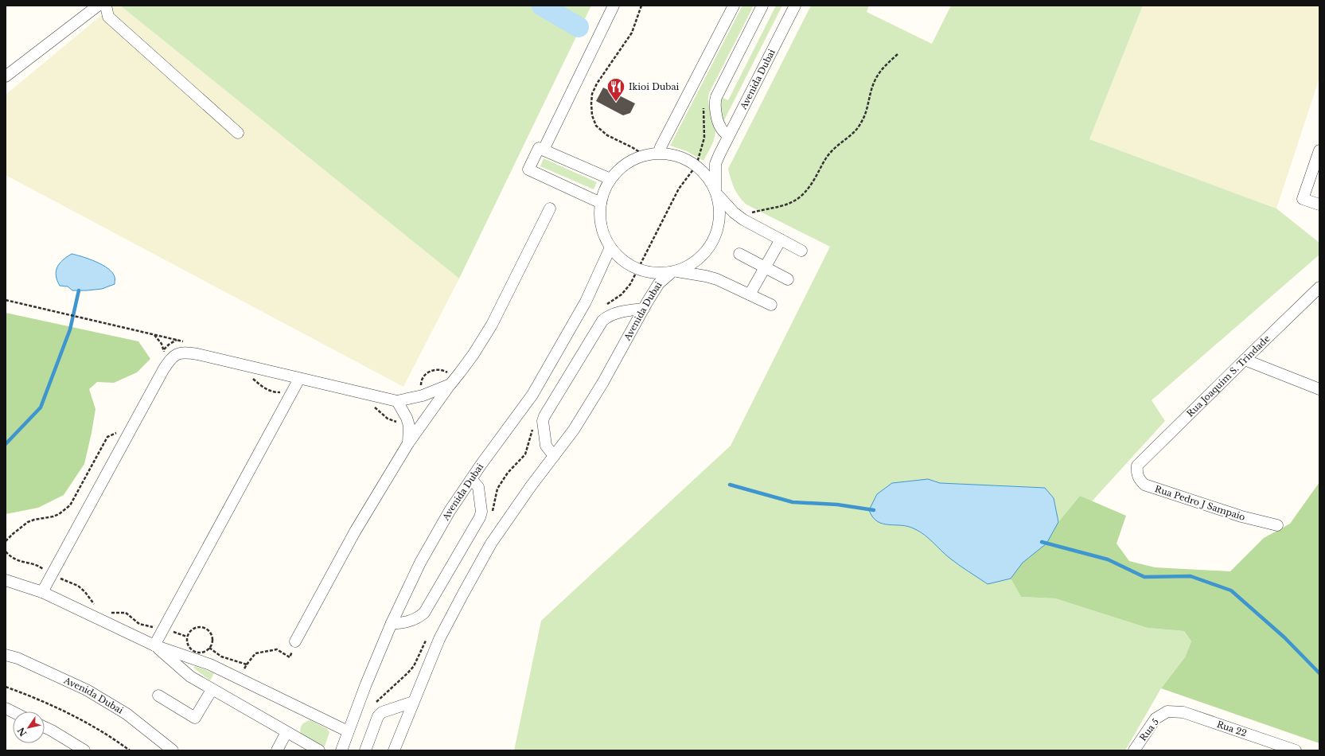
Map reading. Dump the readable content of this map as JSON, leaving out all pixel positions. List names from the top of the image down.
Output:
{
  "streets": {
    "street": [
      "Avenida Dubai",
      "Rua Joaquim S. Trindade",
      "Rua Pedro J Sampaio",
      "Rua 22",
      "Rua 5"
    ]
  },
  "crossings": [
    ["Rua Joaquim S. Trindade", "Rua Pedro J Sampaio"],
    ["Rua 22", "Rua 5"]
  ],
  "places": {
    "restaurant": ["Ikioi Dubai"]
  },
  "north": "bottom left"
}
